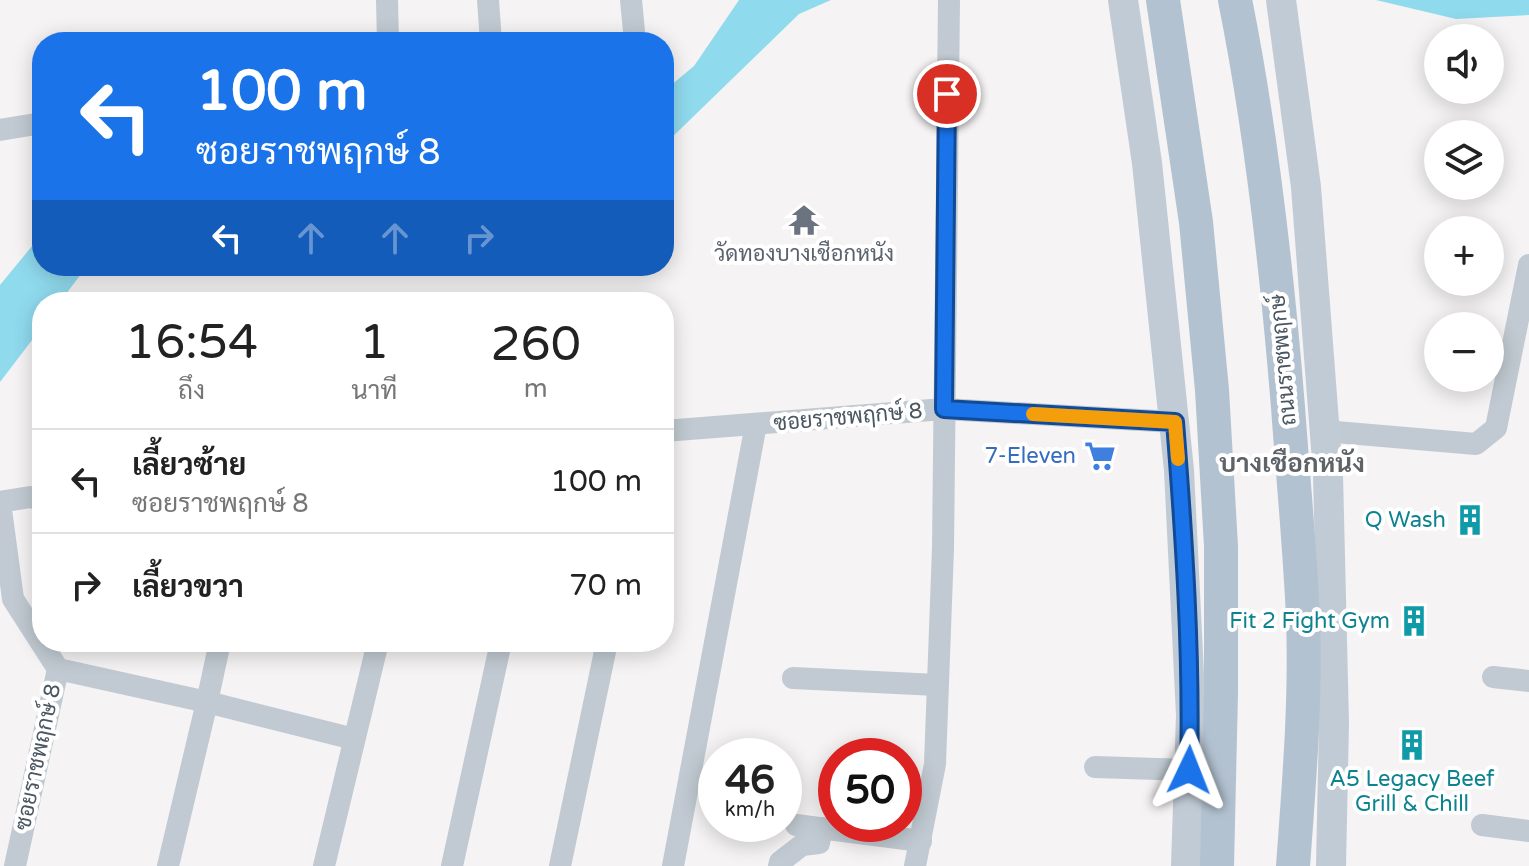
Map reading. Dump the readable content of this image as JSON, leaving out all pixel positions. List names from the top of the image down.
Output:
{
  "streets": {
    "main road": ["ถนนราชพฤกษ์"],
    "street": ["ซอยราชพฤกษ์ 8"]
  },
  "districts": ["บางเชือกหนัง"],
  "places": {
    "temple": ["วัดทองบางเชือกหนัง"],
    "supermarket": ["7-Eleven"],
    "building": ["Q Wash", "Fit 2 Fight Gym", "A5 Legacy Beef Grill & Chill"]
  },
  "page": {
    "map_buttons": ["+", "−"],
    "turn": ["100 m", "ซอยราชพฤกษ์ 8"],
    "eta": [
      "16:54",
      "ถึง",
      "1",
      "นาที",
      "260",
      "m"
    ],
    "list": [
      {
        "name": "เลี้ยวซ้าย",
        "note": "ซอยราชพฤกษ์ 8",
        "value": "100 m"
      },
      {
        "name": "เลี้ยวขวา",
        "value": "70 m"
      }
    ],
    "speed": "46 km/h",
    "limit": "50"
  }
}
